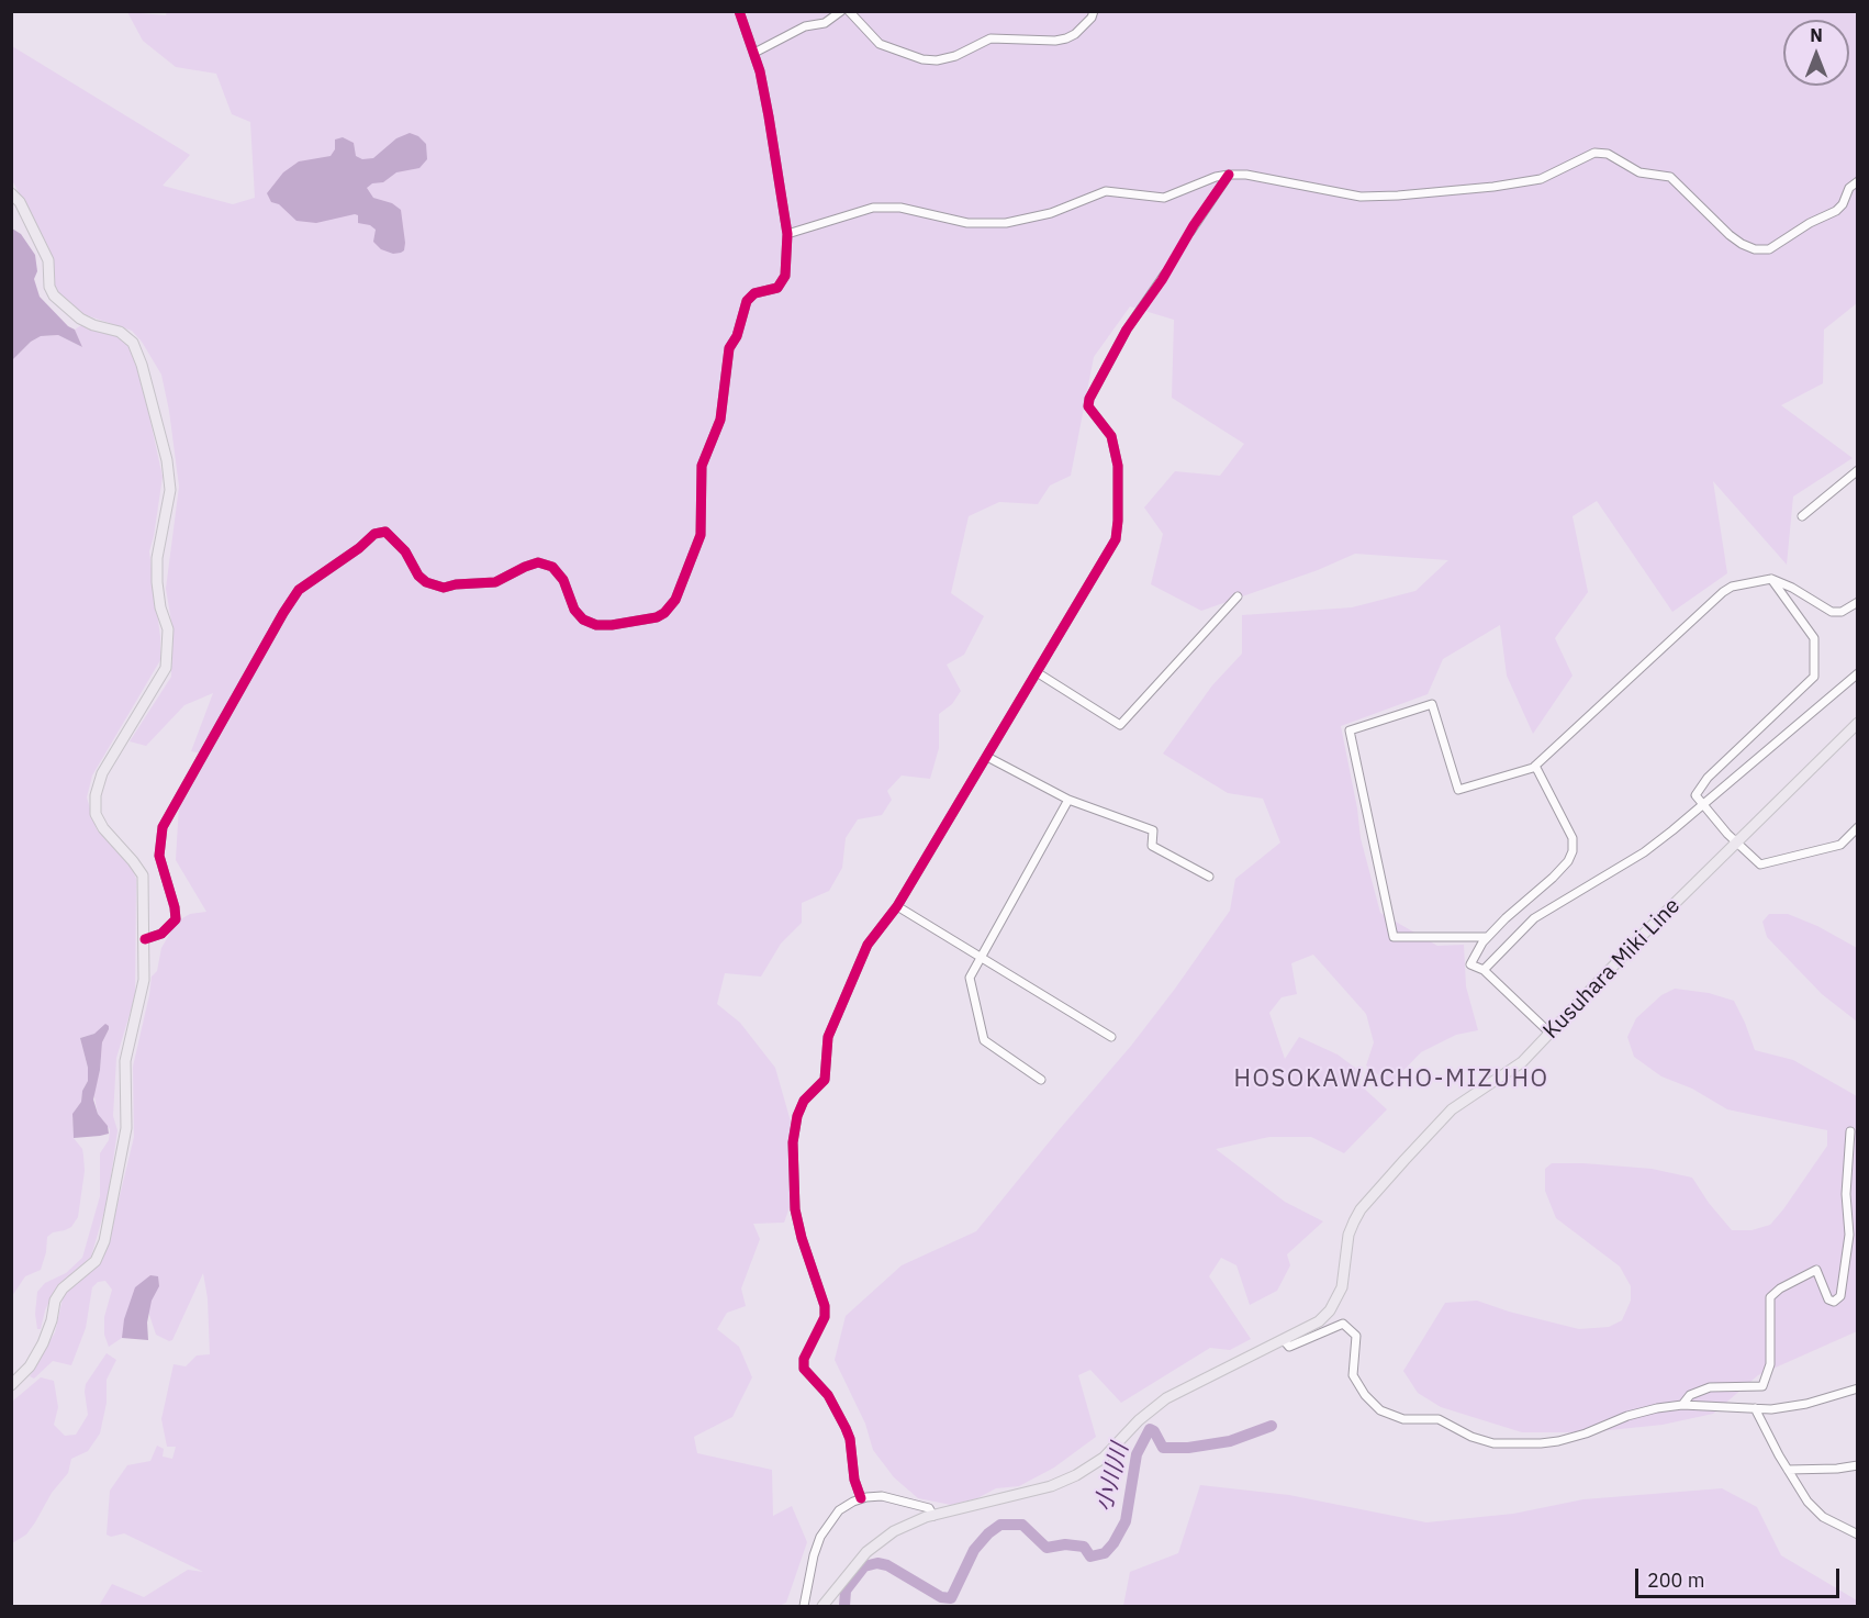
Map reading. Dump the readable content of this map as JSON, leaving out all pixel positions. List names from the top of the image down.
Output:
{
  "streets": {
    "main road": ["Kusuhara Miki Line"]
  },
  "districts": ["HOSOKAWACHO-MIZUHO"],
  "water": ["小川川"],
  "scale_bar": "200 m",
  "north": "top"
}
